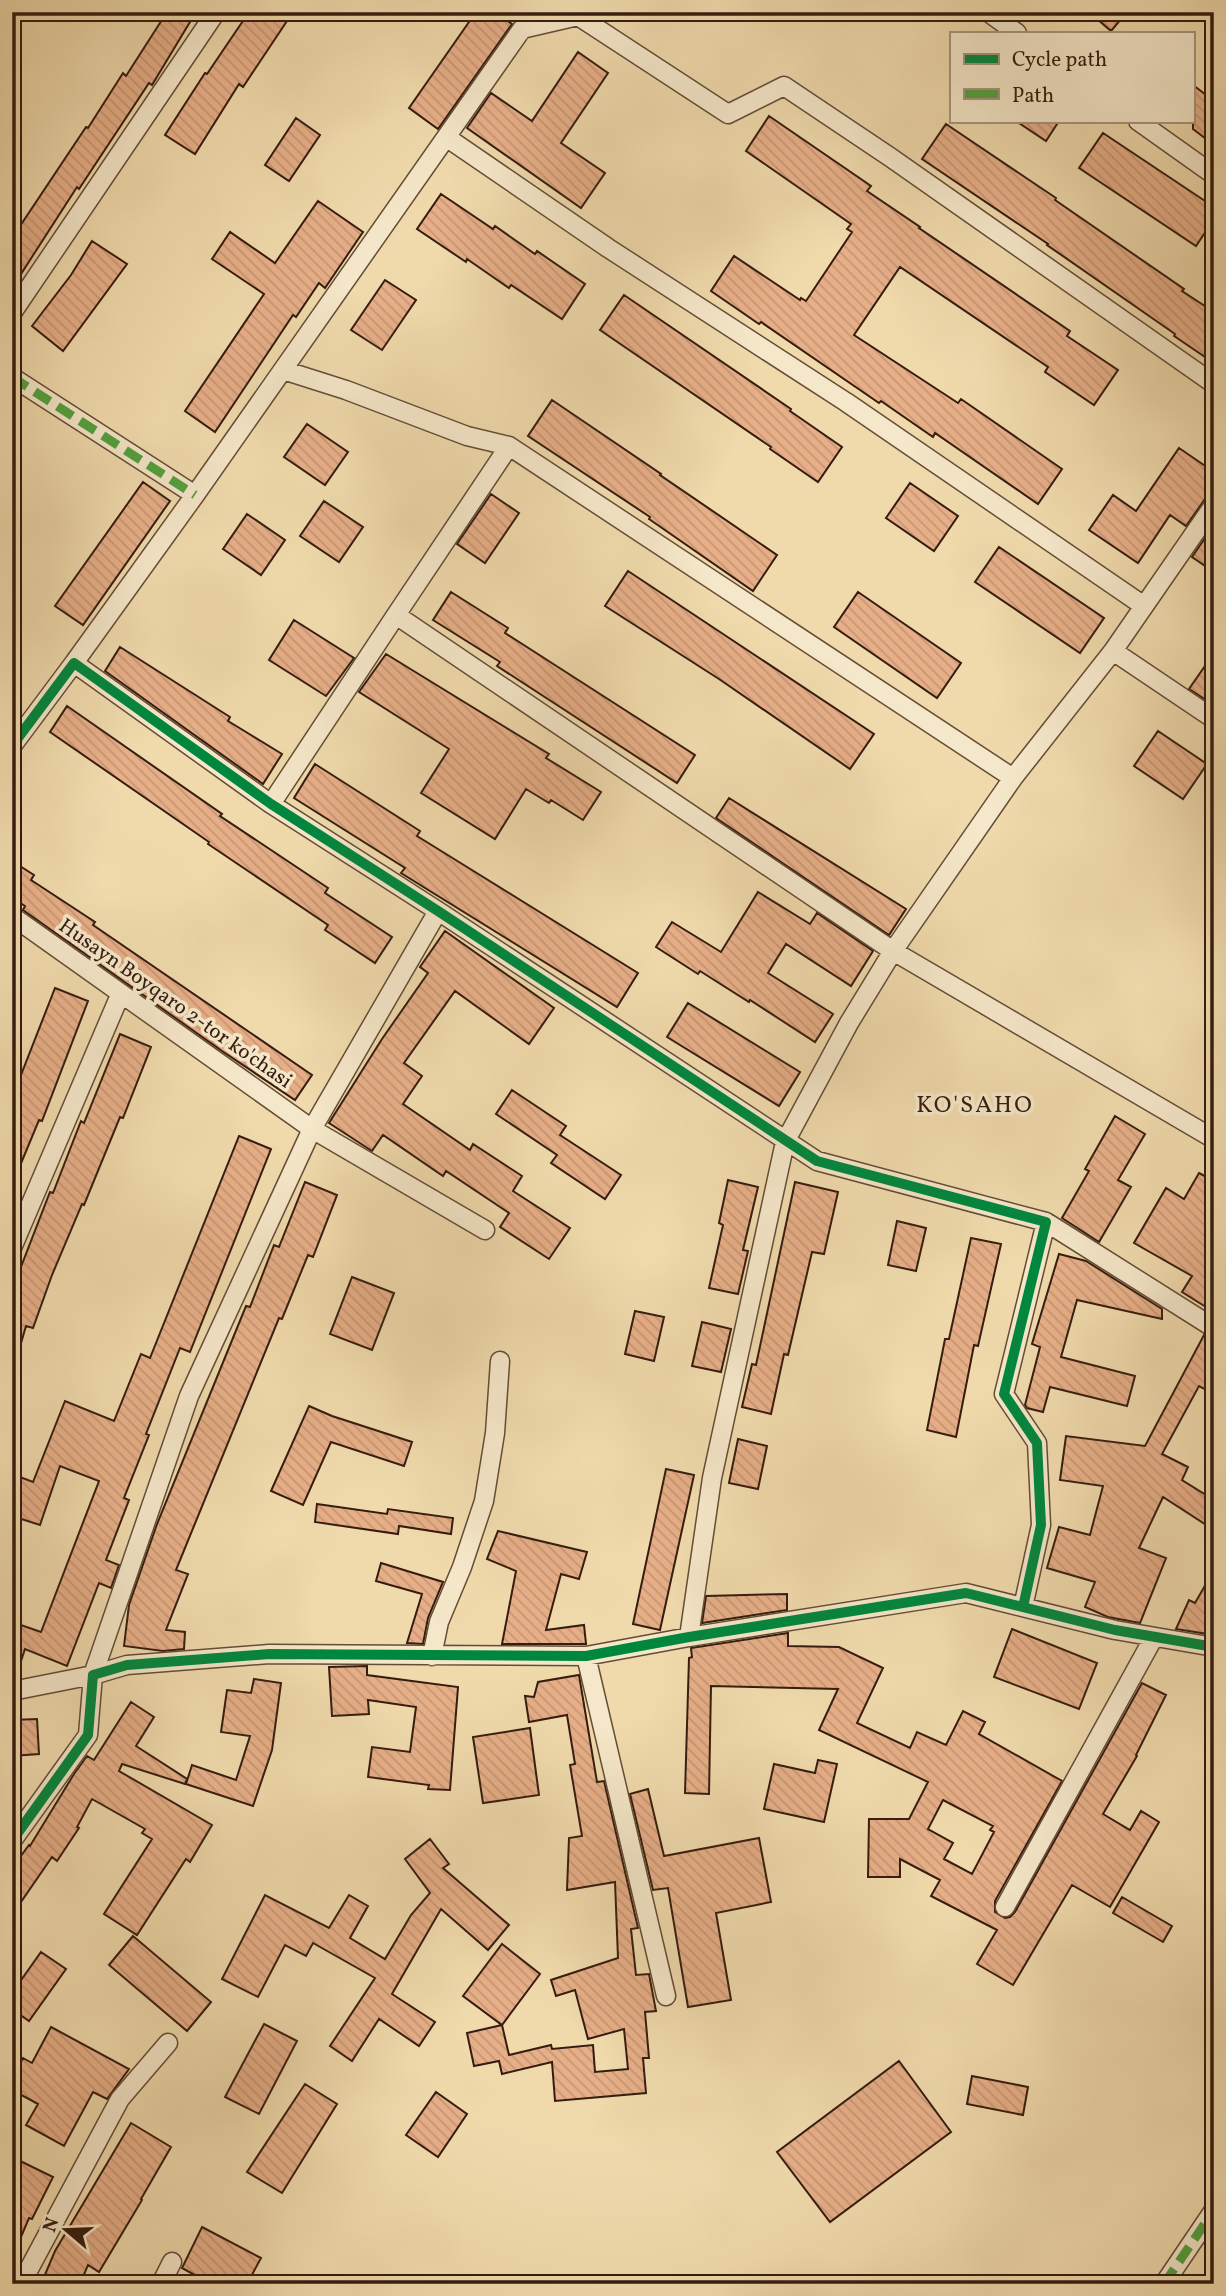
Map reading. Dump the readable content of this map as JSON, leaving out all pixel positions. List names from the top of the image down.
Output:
{
  "streets": {
    "street": ["Husayn Boyqaro 2-tor ko'chasi"]
  },
  "districts": ["KO'SAHO"],
  "legend": ["Cycle path", "Path"],
  "north": "left"
}
